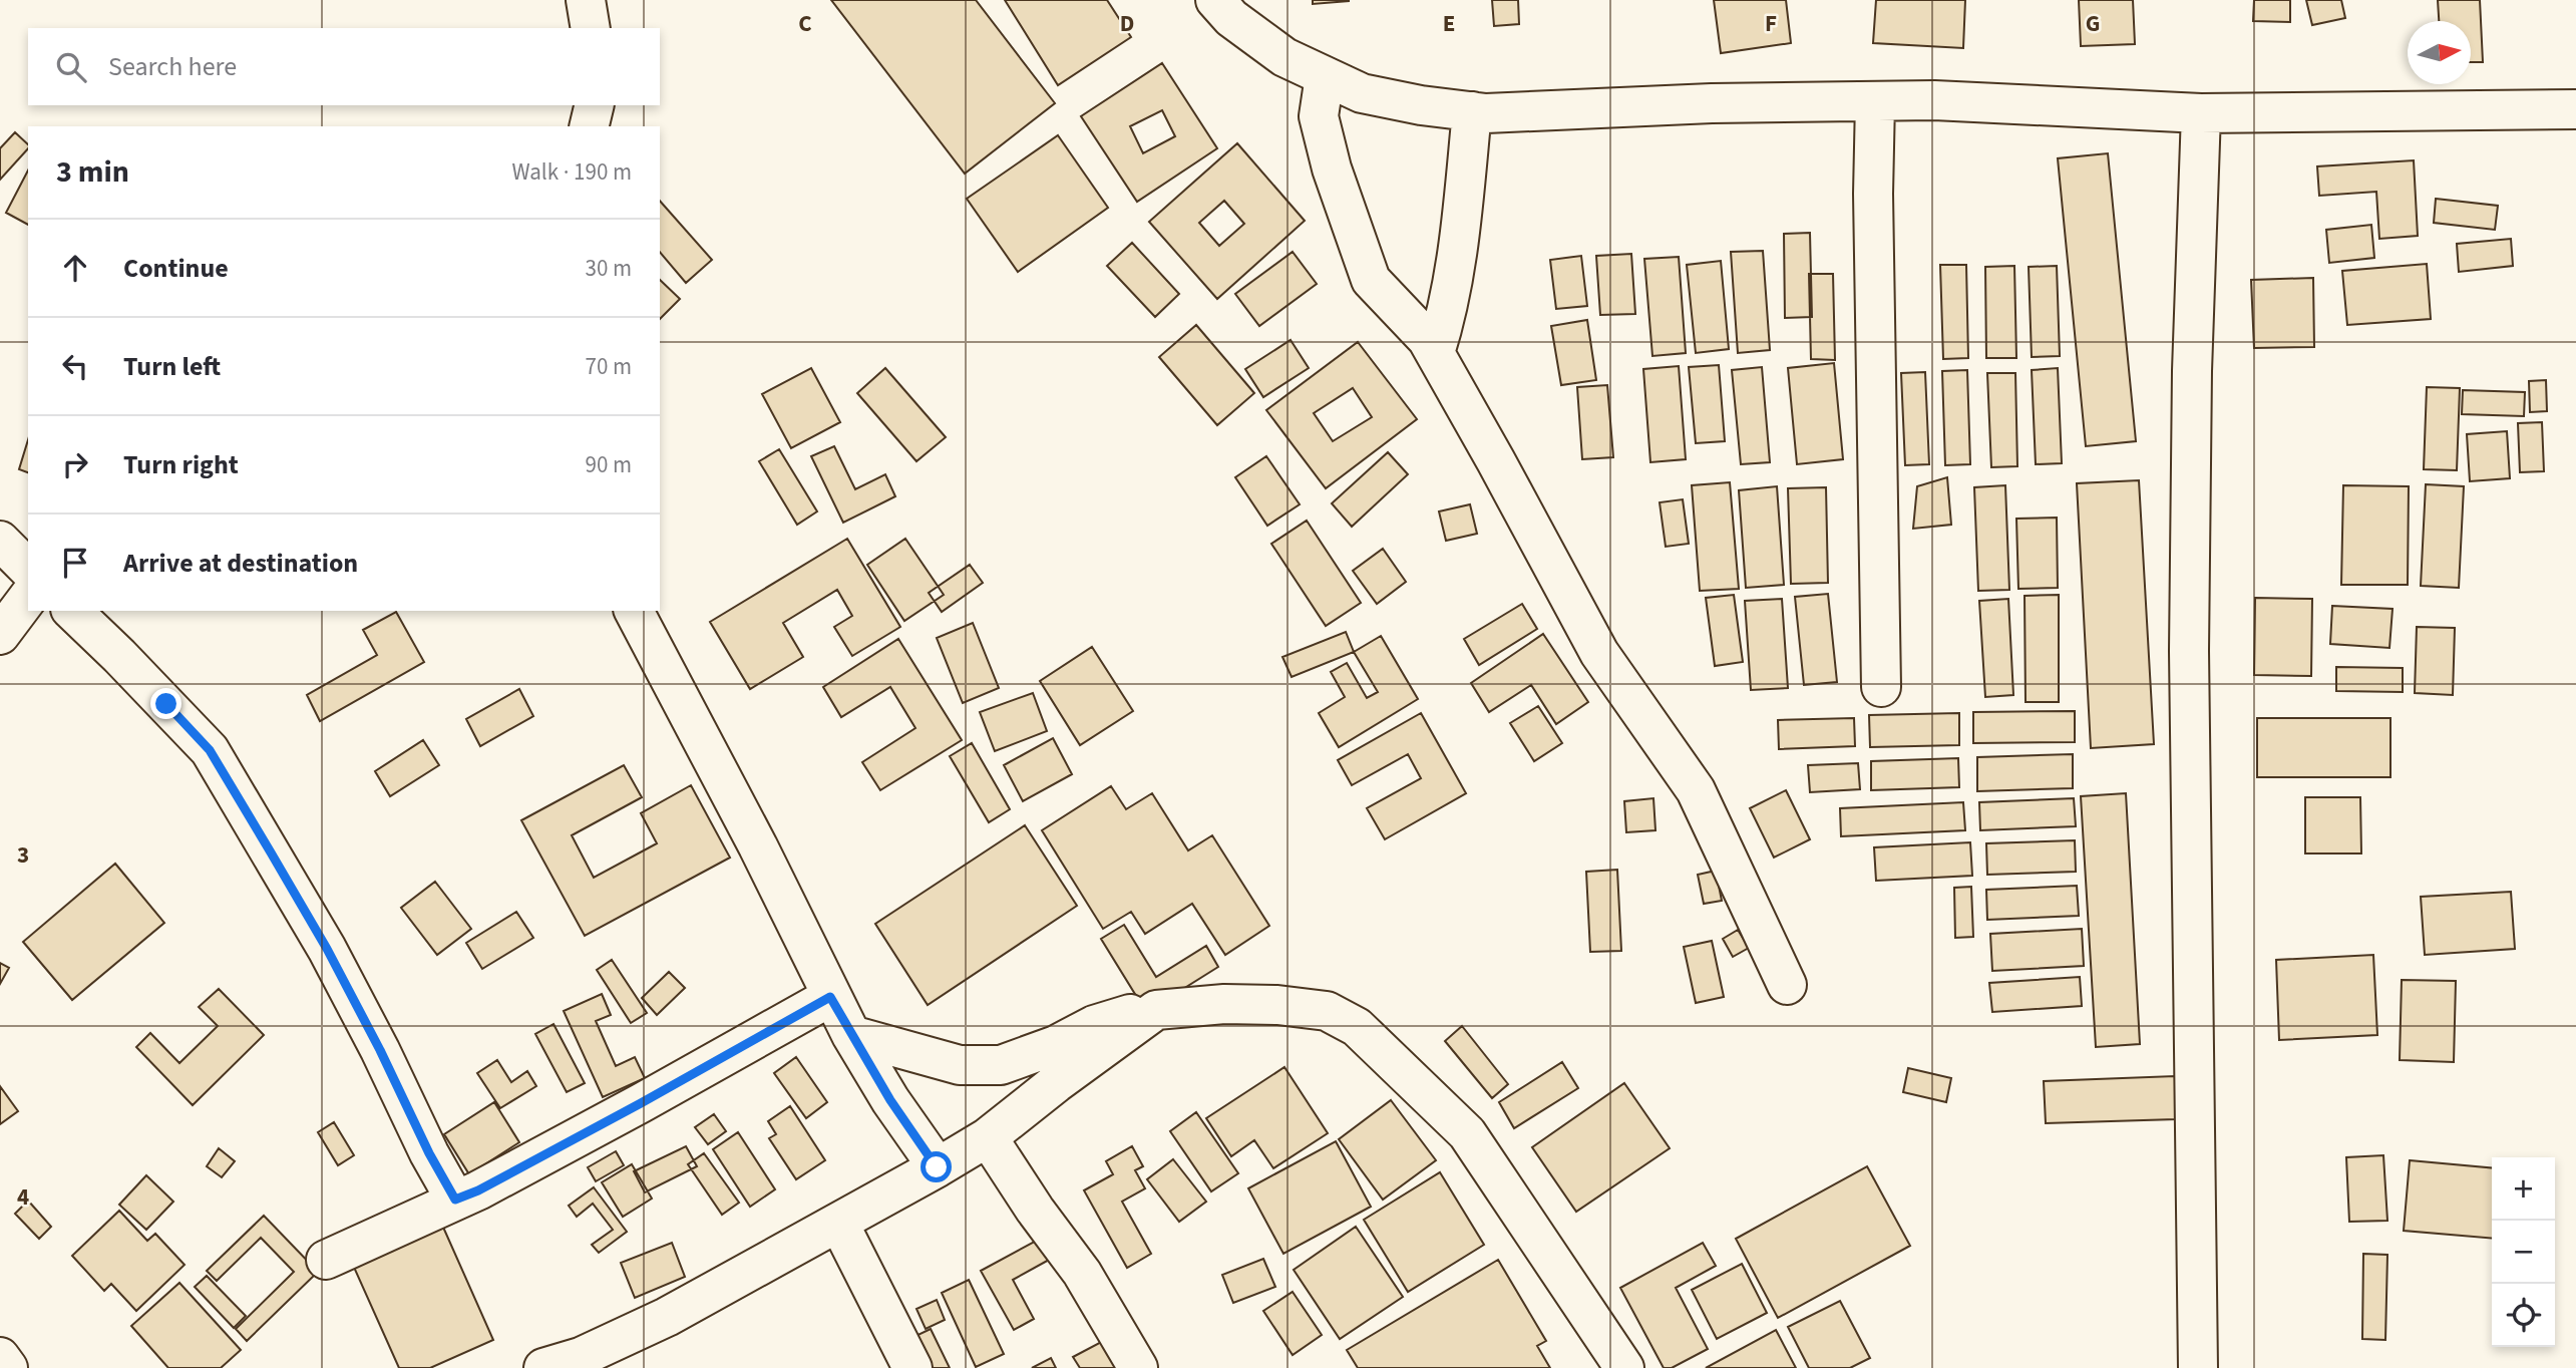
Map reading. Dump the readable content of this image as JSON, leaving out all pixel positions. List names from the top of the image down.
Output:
{
  "north": "right",
  "page": {
    "search": "Search here",
    "heading": ["3 min", "Walk · 190 m"],
    "list": [
      ["Continue", "30 m"],
      ["Turn left", "70 m"],
      ["Turn right", "90 m"],
      "Arrive at destination"
    ],
    "map_buttons": ["+", "−"]
  },
  "grid": {
    "columns": [
      "C",
      "D",
      "E",
      "F",
      "G"
    ],
    "rows": ["3", "4"]
  }
}
